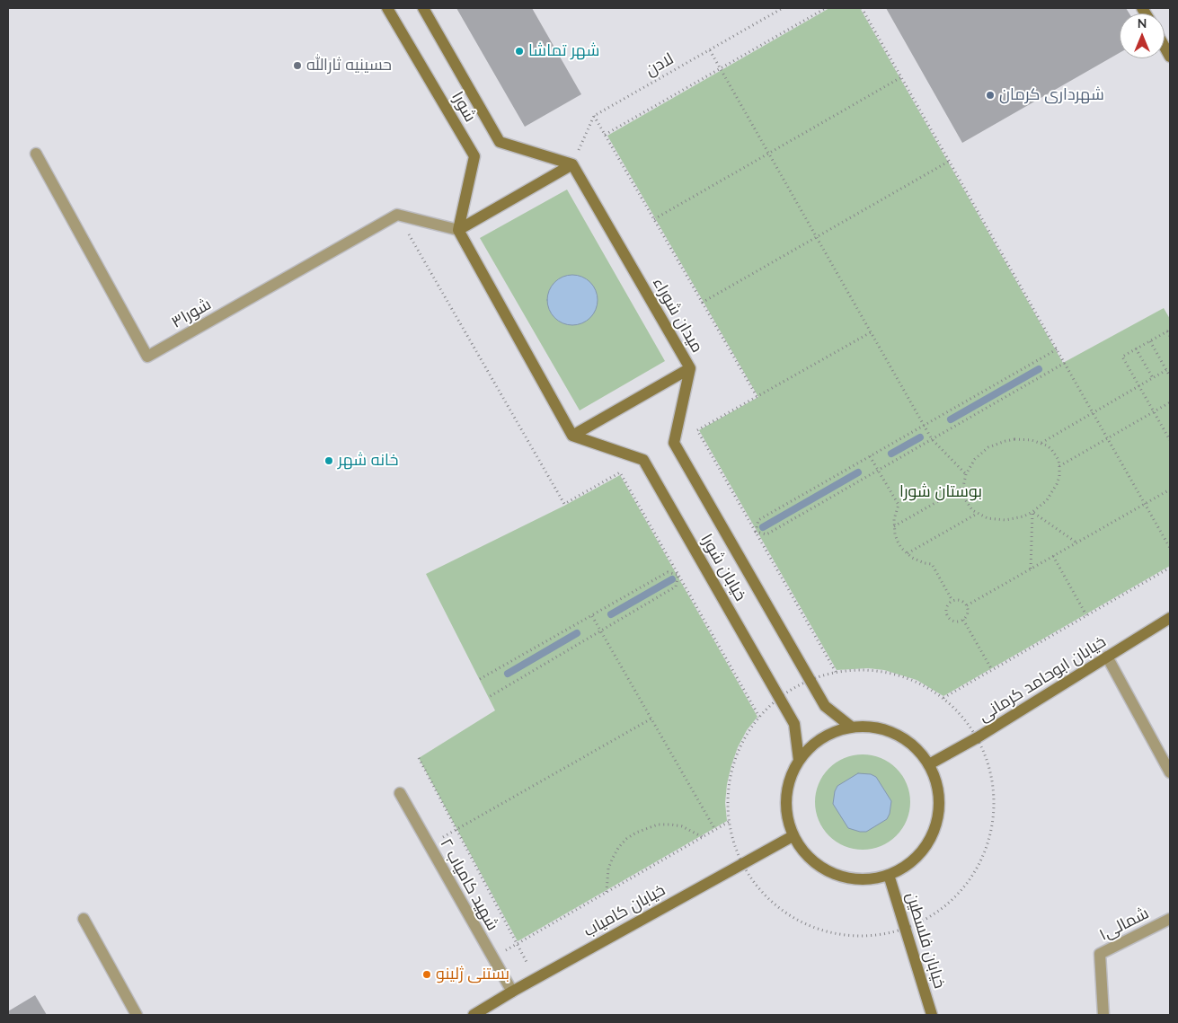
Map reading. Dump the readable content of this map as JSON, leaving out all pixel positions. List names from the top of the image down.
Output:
{
  "streets": {
    "main road": [
      "شورا",
      "میدان شوراء",
      "خیابان شورا",
      "خیابان ابوحامد کرمانی",
      "خیابان کامیاب",
      "خیابان فلسطین"
    ],
    "street": ["شورا۳", "شهید کامیاب ۲", "شمالی۱"],
    "path": ["لادن"]
  },
  "crossings": [
    ["شورا", "میدان شوراء"],
    ["میدان شوراء", "خیابان شورا"],
    ["خیابان شورا", "خیابان ابوحامد کرمانی"],
    ["خیابان شورا", "خیابان کامیاب"],
    ["خیابان شورا", "خیابان فلسطین"],
    ["خیابان ابوحامد کرمانی", "خیابان کامیاب"],
    ["خیابان ابوحامد کرمانی", "خیابان فلسطین"],
    ["شهید کامیاب ۲", "خیابان کامیاب"],
    ["خیابان کامیاب", "خیابان فلسطین"]
  ],
  "parks": ["بوستان شورا"],
  "places": [
    "شهر تماشا",
    "حسینیه ثارالله",
    "شهرداری کرمان",
    "خانه شهر",
    "بستنی ژلینو"
  ],
  "north": "top"
}
